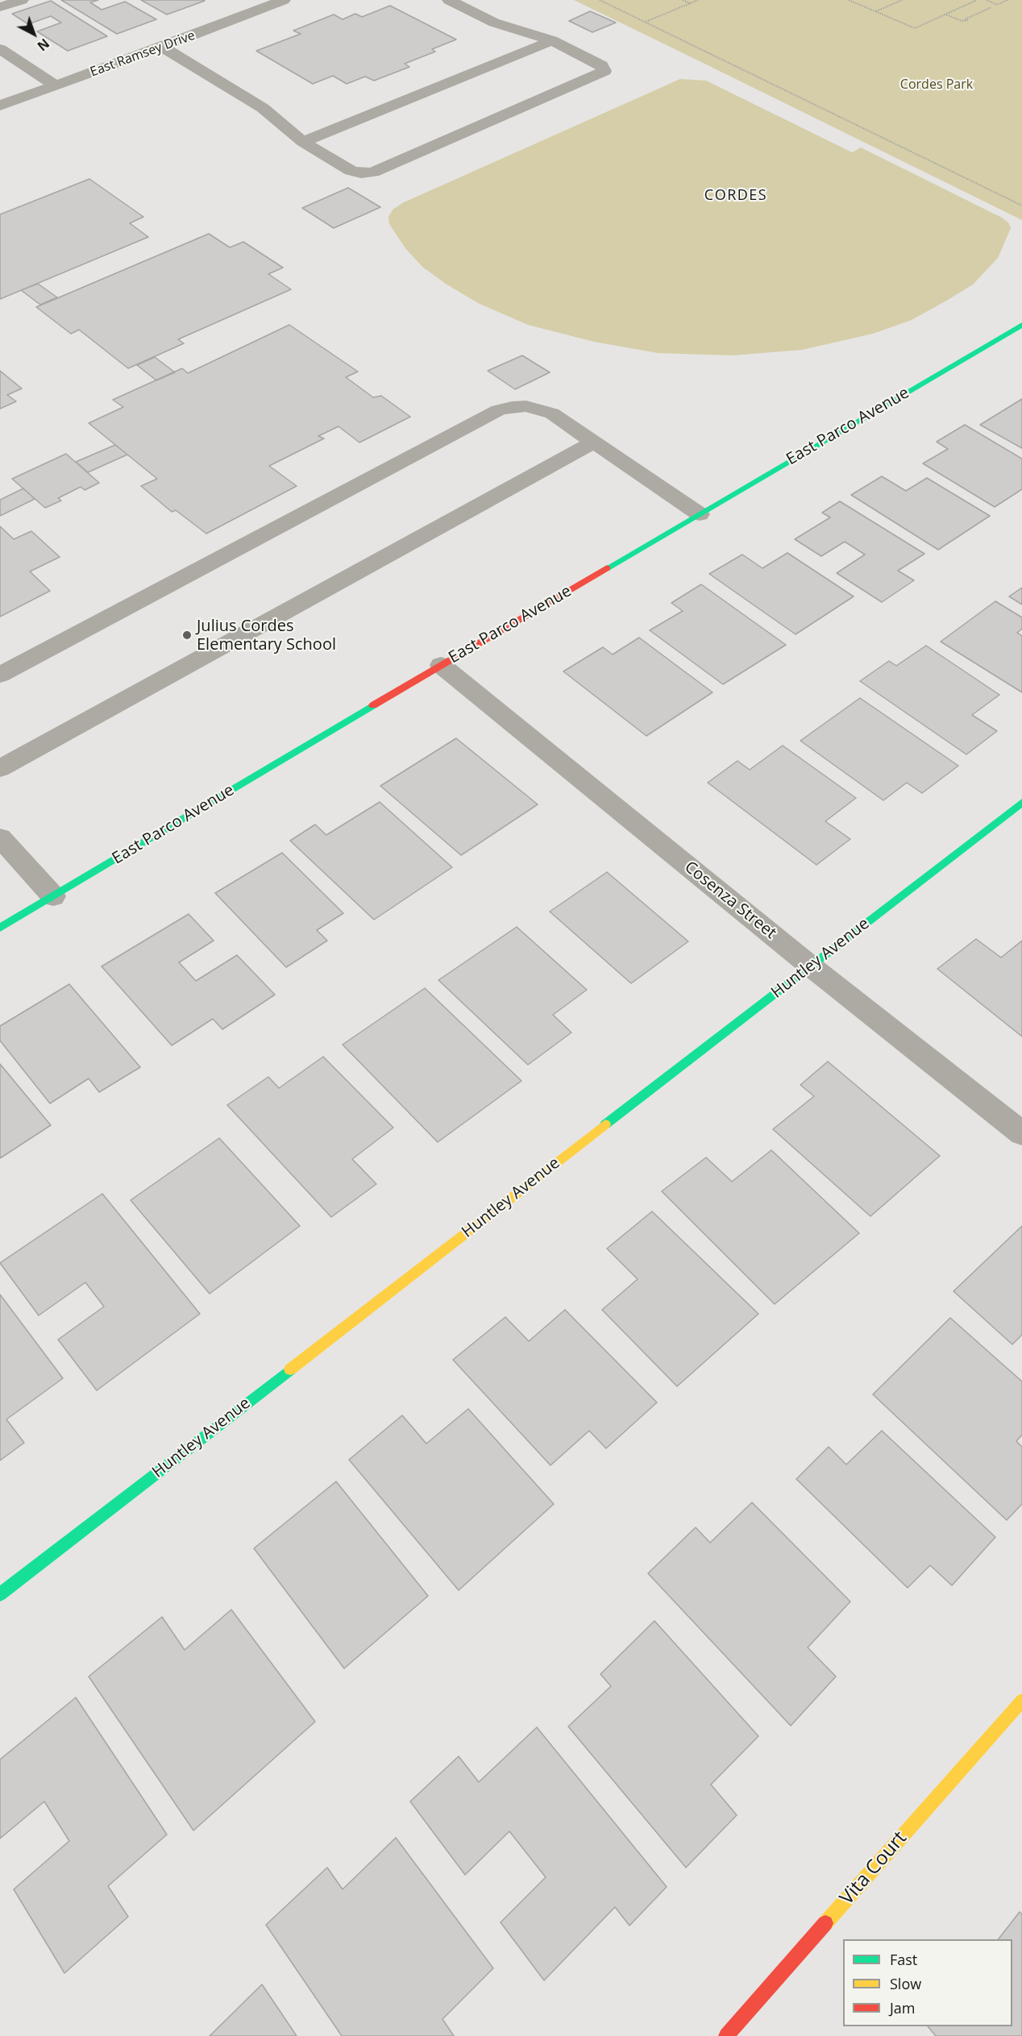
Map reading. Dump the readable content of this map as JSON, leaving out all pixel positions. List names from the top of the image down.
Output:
{
  "streets": {
    "street": [
      "East Ramsey Drive",
      "East Parco Avenue",
      "Cosenza Street",
      "Huntley Avenue",
      "Vita Court"
    ]
  },
  "crossings": [
    ["East Parco Avenue", "Cosenza Street"],
    ["Cosenza Street", "Huntley Avenue"]
  ],
  "districts": ["CORDES"],
  "parks": ["Cordes Park"],
  "places": ["Julius Cordes Elementary School"],
  "legend": ["Fast", "Slow", "Jam"],
  "north": "bottom right"
}
